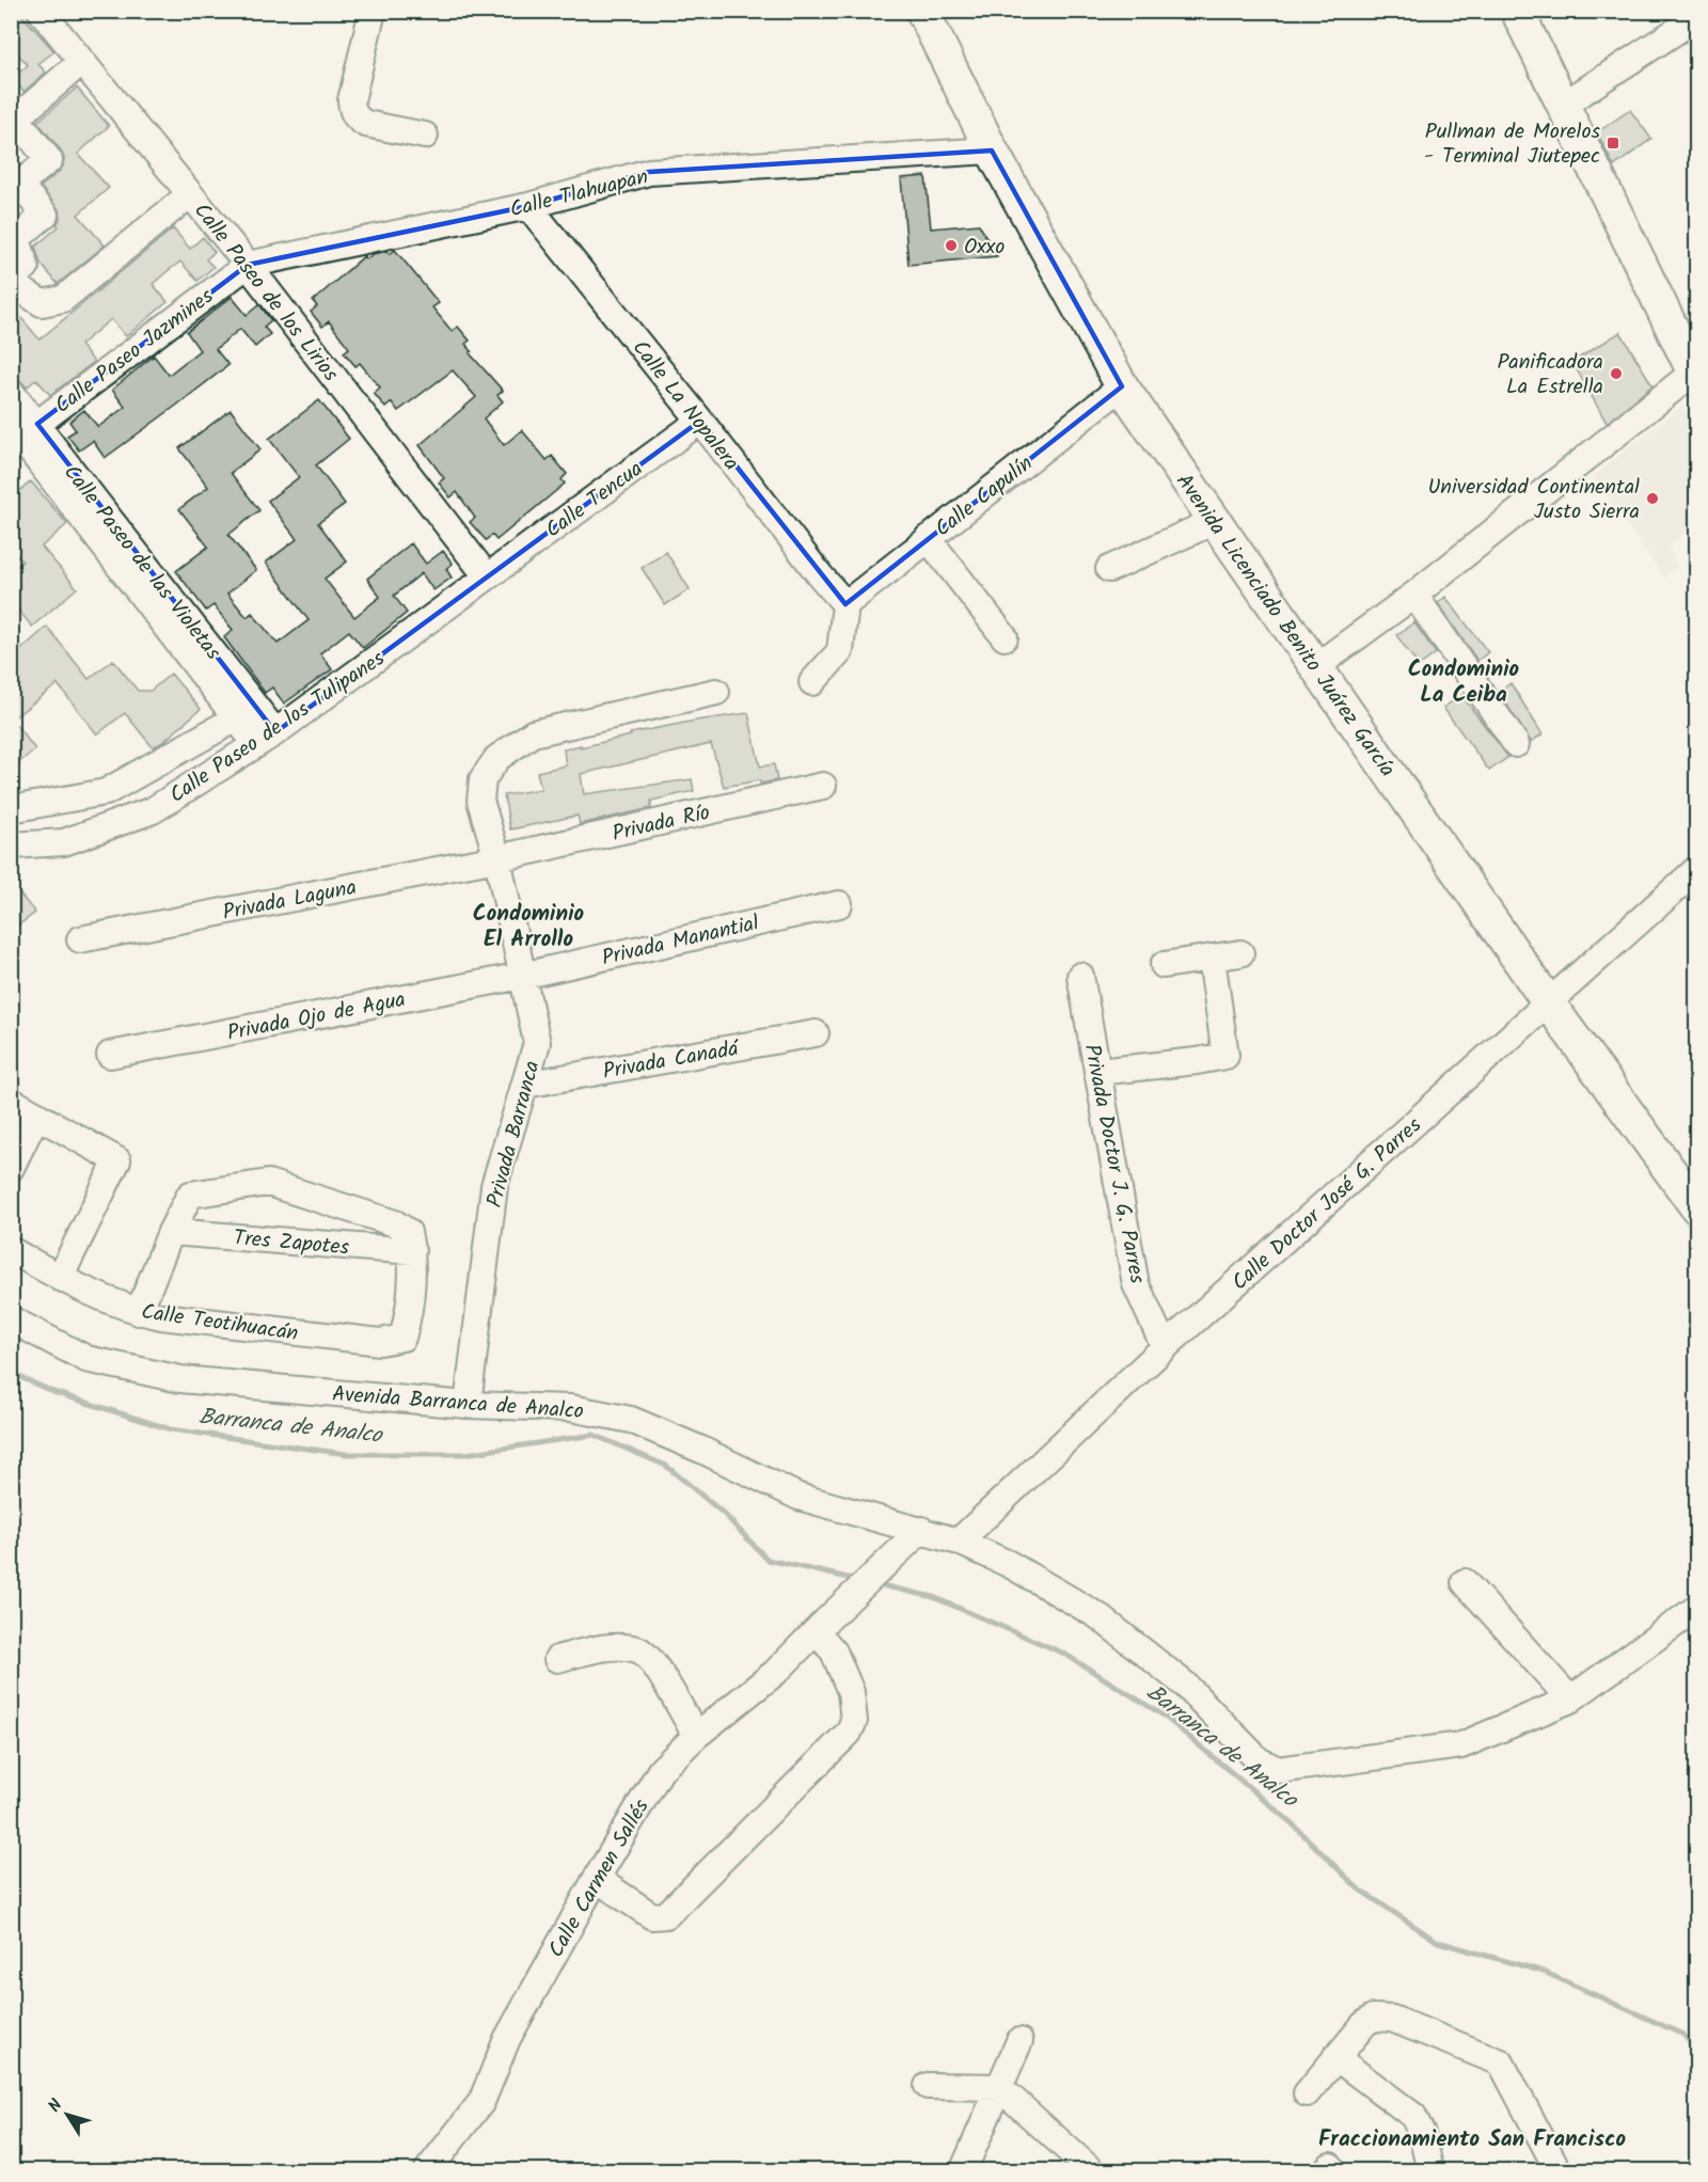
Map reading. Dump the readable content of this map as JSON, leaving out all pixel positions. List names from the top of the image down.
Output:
{
  "streets": {
    "main road": ["Avenida Licenciado Benito Juárez García"],
    "street": [
      "Calle Tlahuapan",
      "Calle Paseo de los Lirios",
      "Calle Paseo Jazmines",
      "Calle La Nopalera",
      "Calle Capulín",
      "Calle Tencua",
      "Calle Paseo de las Violetas",
      "Calle Paseo de los Tulipanes",
      "Privada Río",
      "Privada Laguna",
      "Privada Manantial",
      "Privada Ojo de Agua",
      "Privada Canadá",
      "Privada Barranca",
      "Privada Doctor J. G. Parres",
      "Calle Doctor José G. Parres",
      "Tres Zapotes",
      "Calle Teotihuacán",
      "Avenida Barranca de Analco",
      "Calle Carmen Sallés"
    ]
  },
  "crossings": [
    ["Calle Tlahuapan", "Calle Paseo de los Lirios"],
    ["Calle Tlahuapan", "Calle Paseo Jazmines"],
    ["Calle Tlahuapan", "Calle La Nopalera"],
    ["Calle Tlahuapan", "Avenida Licenciado Benito Juárez García"],
    ["Calle Paseo de los Lirios", "Calle Paseo Jazmines"],
    ["Calle Paseo de los Lirios", "Calle Tencua"],
    ["Calle Paseo de los Lirios", "Calle Paseo de los Tulipanes"],
    ["Calle Paseo Jazmines", "Calle Paseo de las Violetas"],
    ["Calle La Nopalera", "Calle Capulín"],
    ["Calle La Nopalera", "Calle Tencua"],
    ["Calle Capulín", "Avenida Licenciado Benito Juárez García"],
    ["Calle Tencua", "Calle Paseo de los Tulipanes"],
    ["Calle Paseo de las Violetas", "Calle Paseo de los Tulipanes"],
    ["Avenida Licenciado Benito Juárez García", "Calle Doctor José G. Parres"],
    ["Privada Río", "Privada Laguna"],
    ["Privada Río", "Privada Barranca"],
    ["Privada Laguna", "Privada Barranca"],
    ["Privada Manantial", "Privada Ojo de Agua"],
    ["Privada Manantial", "Privada Barranca"],
    ["Privada Ojo de Agua", "Privada Barranca"],
    ["Privada Canadá", "Privada Barranca"],
    ["Privada Barranca", "Avenida Barranca de Analco"],
    ["Privada Doctor J. G. Parres", "Calle Doctor José G. Parres"],
    ["Calle Doctor José G. Parres", "Avenida Barranca de Analco"],
    ["Tres Zapotes", "Calle Teotihuacán"],
    ["Avenida Barranca de Analco", "Calle Carmen Sallés"]
  ],
  "districts": ["Condominio La Ceiba", "Condominio El Arrollo", "Fraccionamiento San Francisco"],
  "water": ["Barranca de Analco"],
  "places": {
    "transit": ["Pullman de Morelos - Terminal Jiutepec"],
    "other": ["Oxxo", "Panificadora La Estrella", "Universidad Continental Justo Sierra"]
  },
  "north": "top left"
}
